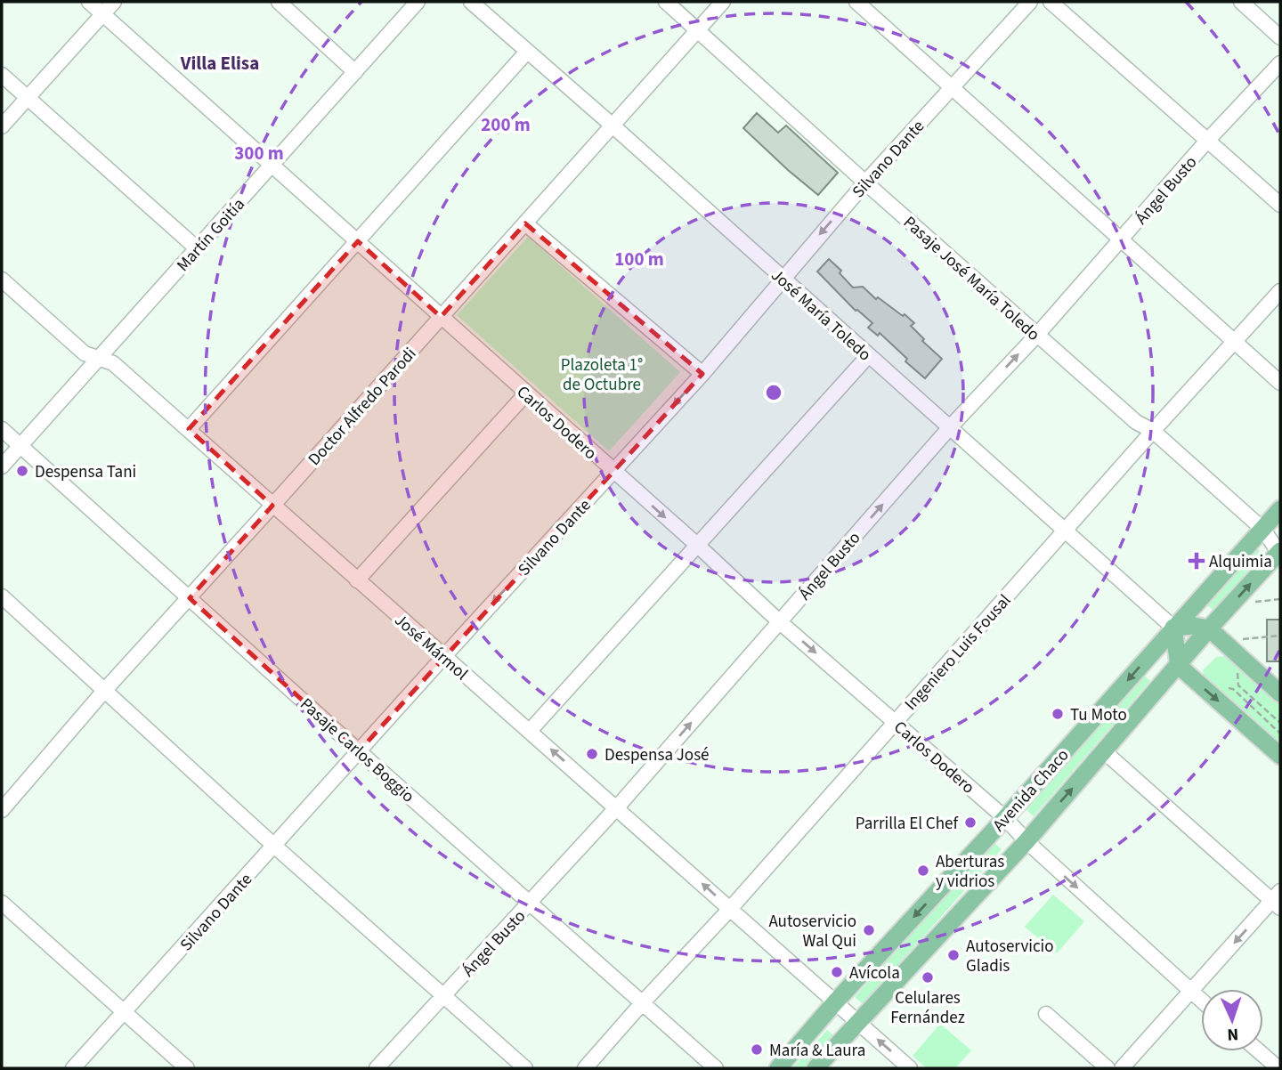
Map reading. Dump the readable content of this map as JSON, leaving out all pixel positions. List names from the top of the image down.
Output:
{
  "streets": {
    "main road": ["Avenida Chaco"],
    "street": [
      "Silvano Dante",
      "Ángel Busto",
      "Martín Goitía",
      "Pasaje José María Toledo",
      "José María Toledo",
      "Doctor Alfredo Parodi",
      "Carlos Dodero",
      "José Mármol",
      "Ingeniero Luis Fousal",
      "Pasaje Carlos Boggio"
    ]
  },
  "crossings": [
    ["Silvano Dante", "Pasaje José María Toledo"],
    ["Silvano Dante", "José María Toledo"],
    ["Silvano Dante", "Carlos Dodero"],
    ["Silvano Dante", "José Mármol"],
    ["Silvano Dante", "Pasaje Carlos Boggio"],
    ["Ángel Busto", "Pasaje José María Toledo"],
    ["Ángel Busto", "José María Toledo"],
    ["Ángel Busto", "Carlos Dodero"],
    ["Ángel Busto", "José Mármol"],
    ["Ángel Busto", "Pasaje Carlos Boggio"],
    ["Martín Goitía", "Carlos Dodero"],
    ["Martín Goitía", "José Mármol"],
    ["Martín Goitía", "Pasaje Carlos Boggio"],
    ["Pasaje José María Toledo", "Doctor Alfredo Parodi"],
    ["Pasaje José María Toledo", "Ingeniero Luis Fousal"],
    ["Pasaje José María Toledo", "Avenida Chaco"],
    ["José María Toledo", "Doctor Alfredo Parodi"],
    ["José María Toledo", "Ingeniero Luis Fousal"],
    ["José María Toledo", "Avenida Chaco"],
    ["Doctor Alfredo Parodi", "Carlos Dodero"],
    ["Doctor Alfredo Parodi", "José Mármol"],
    ["Doctor Alfredo Parodi", "Pasaje Carlos Boggio"],
    ["Carlos Dodero", "Ingeniero Luis Fousal"],
    ["Carlos Dodero", "Avenida Chaco"],
    ["José Mármol", "Ingeniero Luis Fousal"],
    ["José Mármol", "Avenida Chaco"],
    ["Ingeniero Luis Fousal", "Pasaje Carlos Boggio"]
  ],
  "districts": ["Villa Elisa"],
  "parks": ["Plazoleta 1° de Octubre"],
  "places": {
    "other": [
      "Despensa Tani",
      "Tu Moto",
      "Despensa José",
      "Parrilla El Chef",
      "Aberturas y vidrios",
      "Autoservicio Wal Qui",
      "Autoservicio Gladis",
      "Avícola",
      "Celulares Fernández",
      "María & Laura"
    ],
    "health": ["Alquimia"]
  },
  "north": "bottom",
  "rings": ["200 m", "300 m", "100 m"]
}
